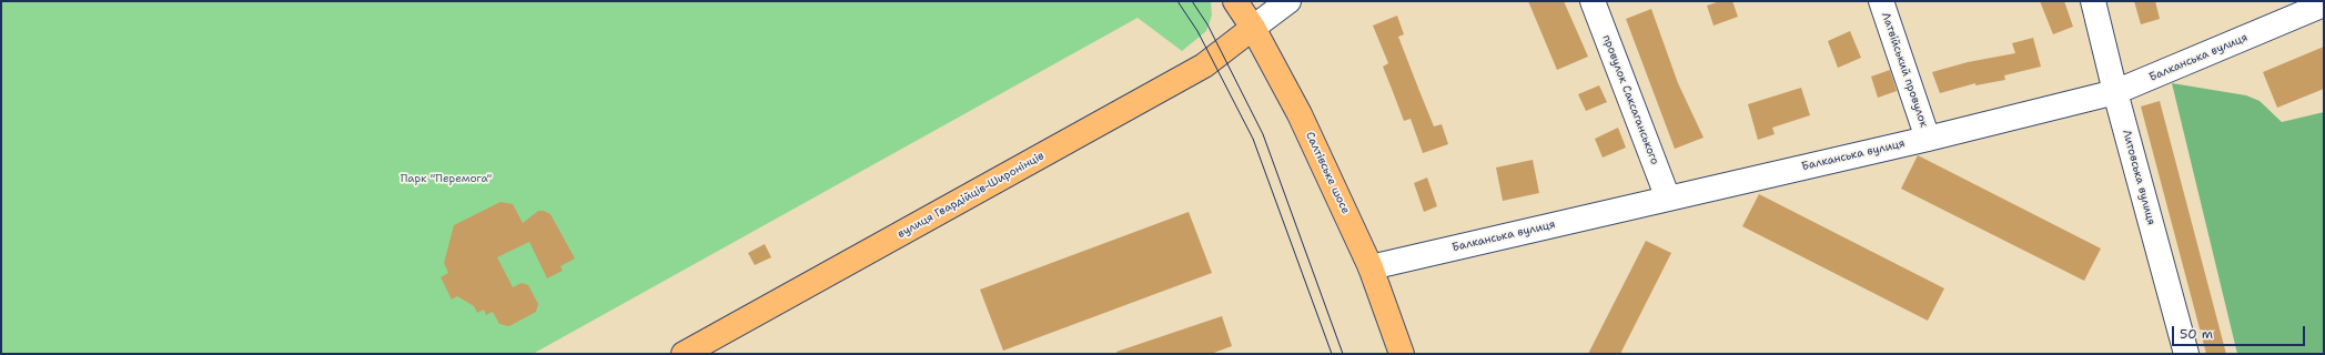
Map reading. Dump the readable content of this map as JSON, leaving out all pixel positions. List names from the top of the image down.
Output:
{
  "streets": {
    "main road": ["Салтівське шосе", "вулиця Гвардійців-Широнінців"],
    "street": [
      "Балканська вулиця",
      "Латвійський провулок",
      "провулок Саксаганського",
      "Литовська вулиця"
    ]
  },
  "crossings": [
    ["Балканська вулиця", "Латвійський провулок"],
    ["Балканська вулиця", "провулок Саксаганського"],
    ["Балканська вулиця", "Салтівське шосе"],
    ["Балканська вулиця", "Литовська вулиця"],
    ["Салтівське шосе", "вулиця Гвардійців-Широнінців"]
  ],
  "parks": ["Парк \"Перемога\""],
  "scale_bar": "50 m"
}
